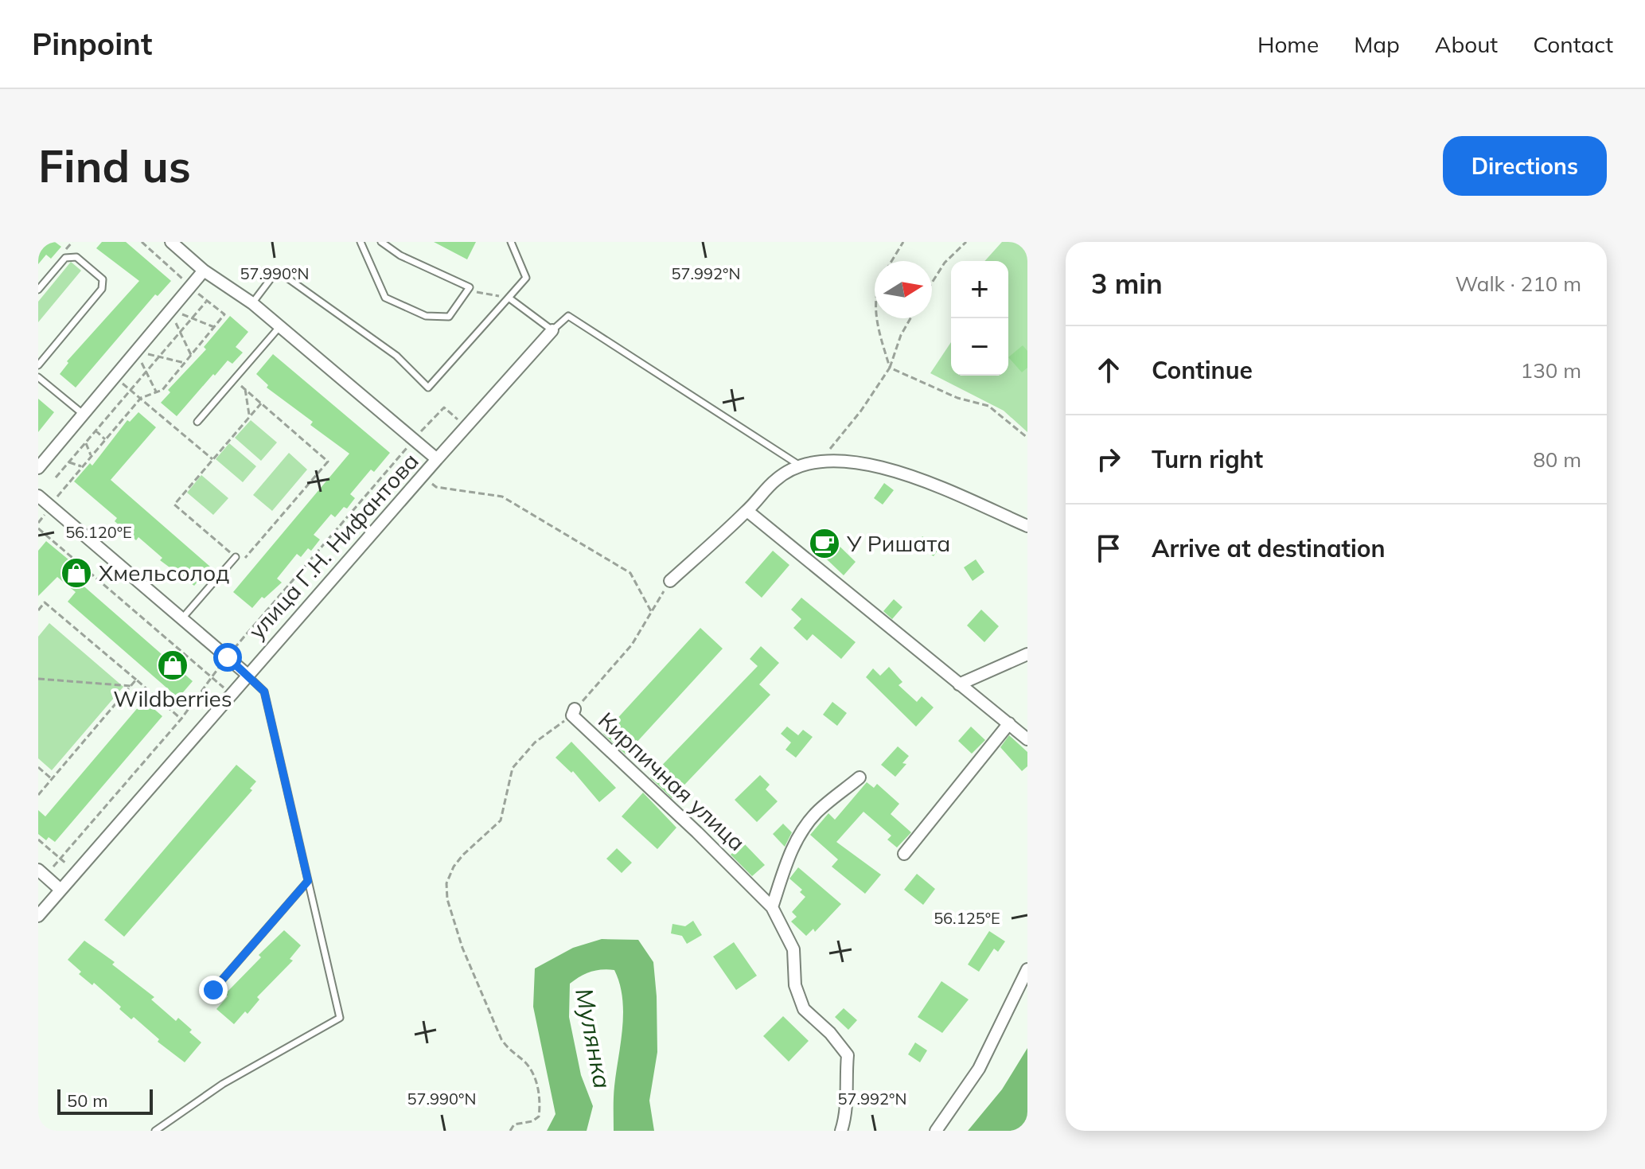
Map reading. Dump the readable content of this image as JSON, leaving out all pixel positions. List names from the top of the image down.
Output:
{
  "streets": {
    "street": ["улица Г.Н. Нифантова", "Кирпичная улица"]
  },
  "water": ["Мулянка"],
  "places": {
    "cafe": ["У Ришата"],
    "shop": ["Хмельсолод", "Wildberries"]
  },
  "scale_bar": "50 m",
  "north": "right",
  "page": {
    "header": "Pinpoint",
    "nav": [
      "Home",
      "Map",
      "About",
      "Contact"
    ],
    "buttons": "Directions",
    "title": "Find us",
    "heading": ["3 min", "Walk · 210 m"],
    "map_buttons": ["+", "−"],
    "list": [
      ["Continue", "130 m"],
      ["Turn right", "80 m"],
      "Arrive at destination"
    ],
    "scale": "50 m"
  },
  "coordinates": [
    "57.990°N",
    "57.992°N",
    "56.120°E",
    "56.125°E"
  ]
}
